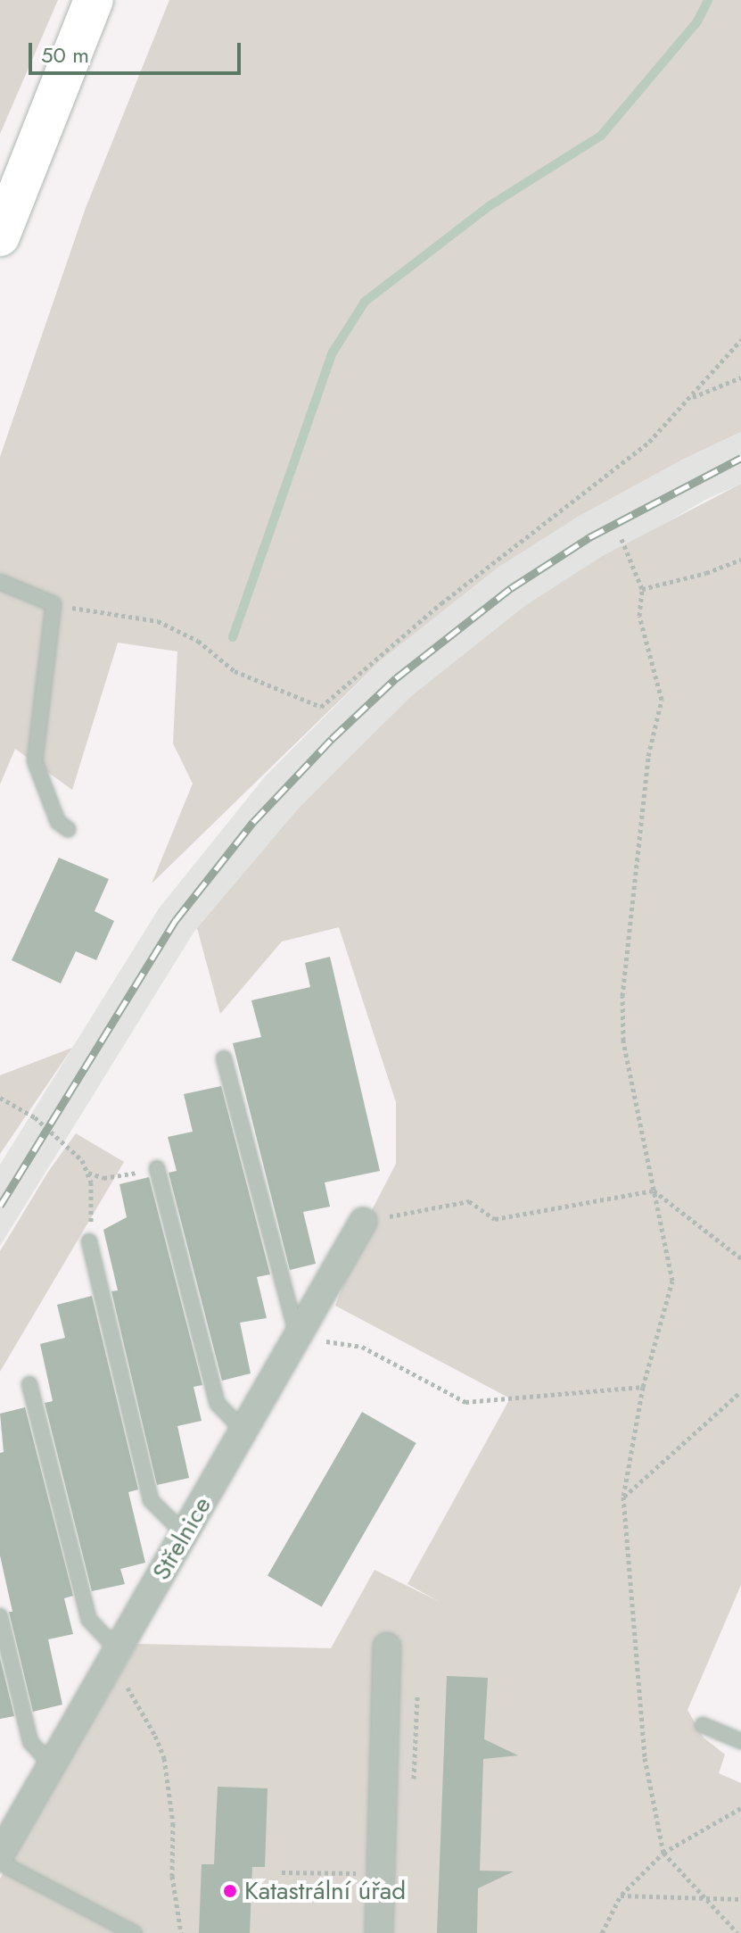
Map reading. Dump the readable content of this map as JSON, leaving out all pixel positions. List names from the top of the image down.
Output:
{
  "streets": {
    "street": ["Střelnice"]
  },
  "places": ["Katastrální úřad"],
  "scale_bar": "50 m"
}
